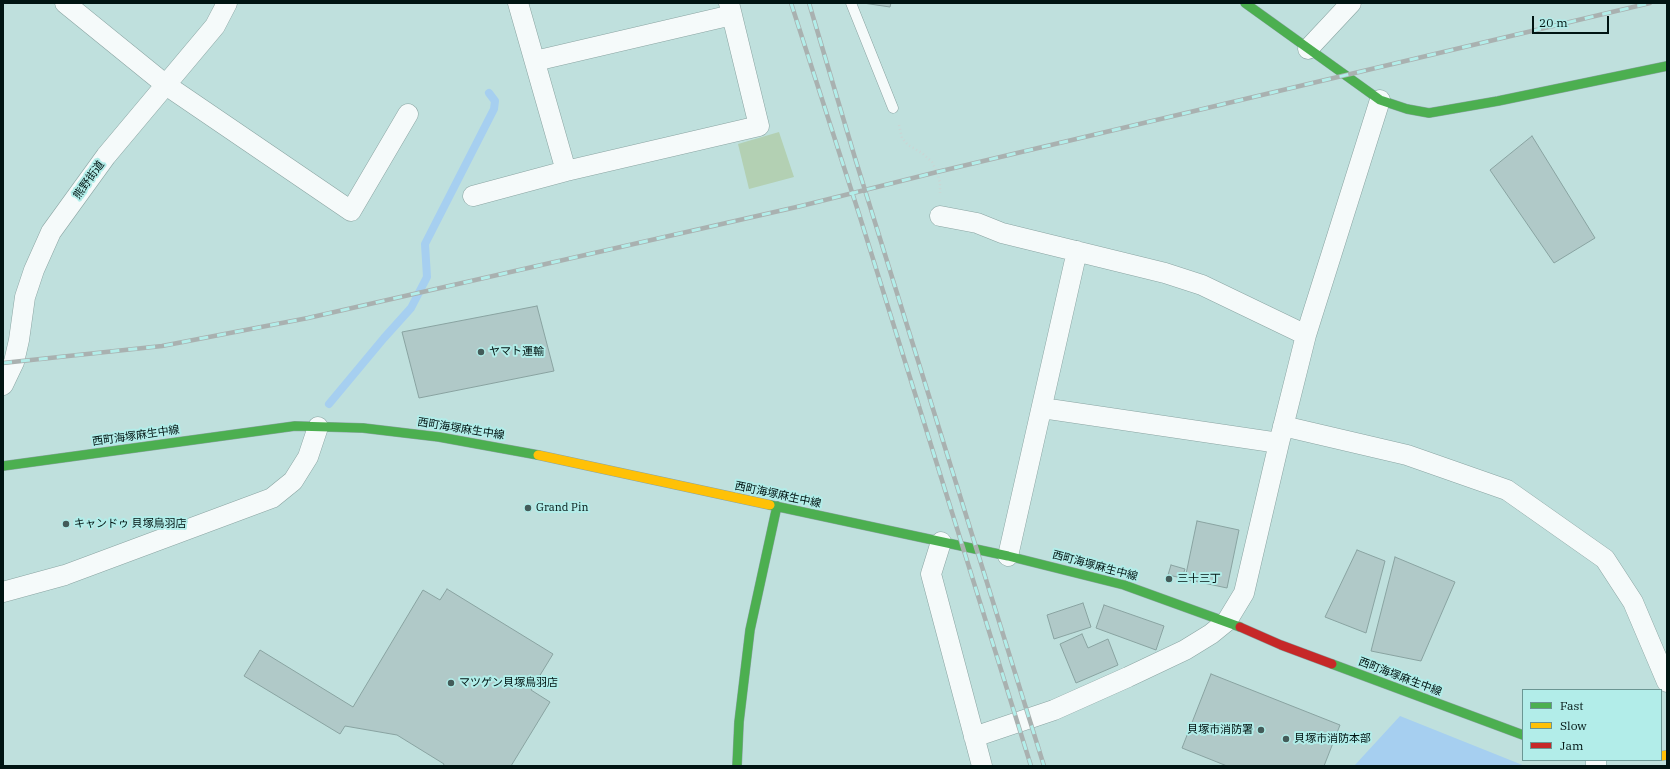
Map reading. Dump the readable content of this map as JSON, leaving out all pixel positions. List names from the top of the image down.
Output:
{
  "streets": {
    "street": ["熊野街道", "西町海塚麻生中線"]
  },
  "places": [
    "ヤマト運輸",
    "Grand Pin",
    "キャンドゥ 貝塚鳥羽店",
    "三十三丁",
    "マツゲン貝塚鳥羽店",
    "貝塚市消防署",
    "貝塚市消防本部"
  ],
  "legend": ["Fast", "Slow", "Jam"],
  "scale_bar": "20 m"
}
